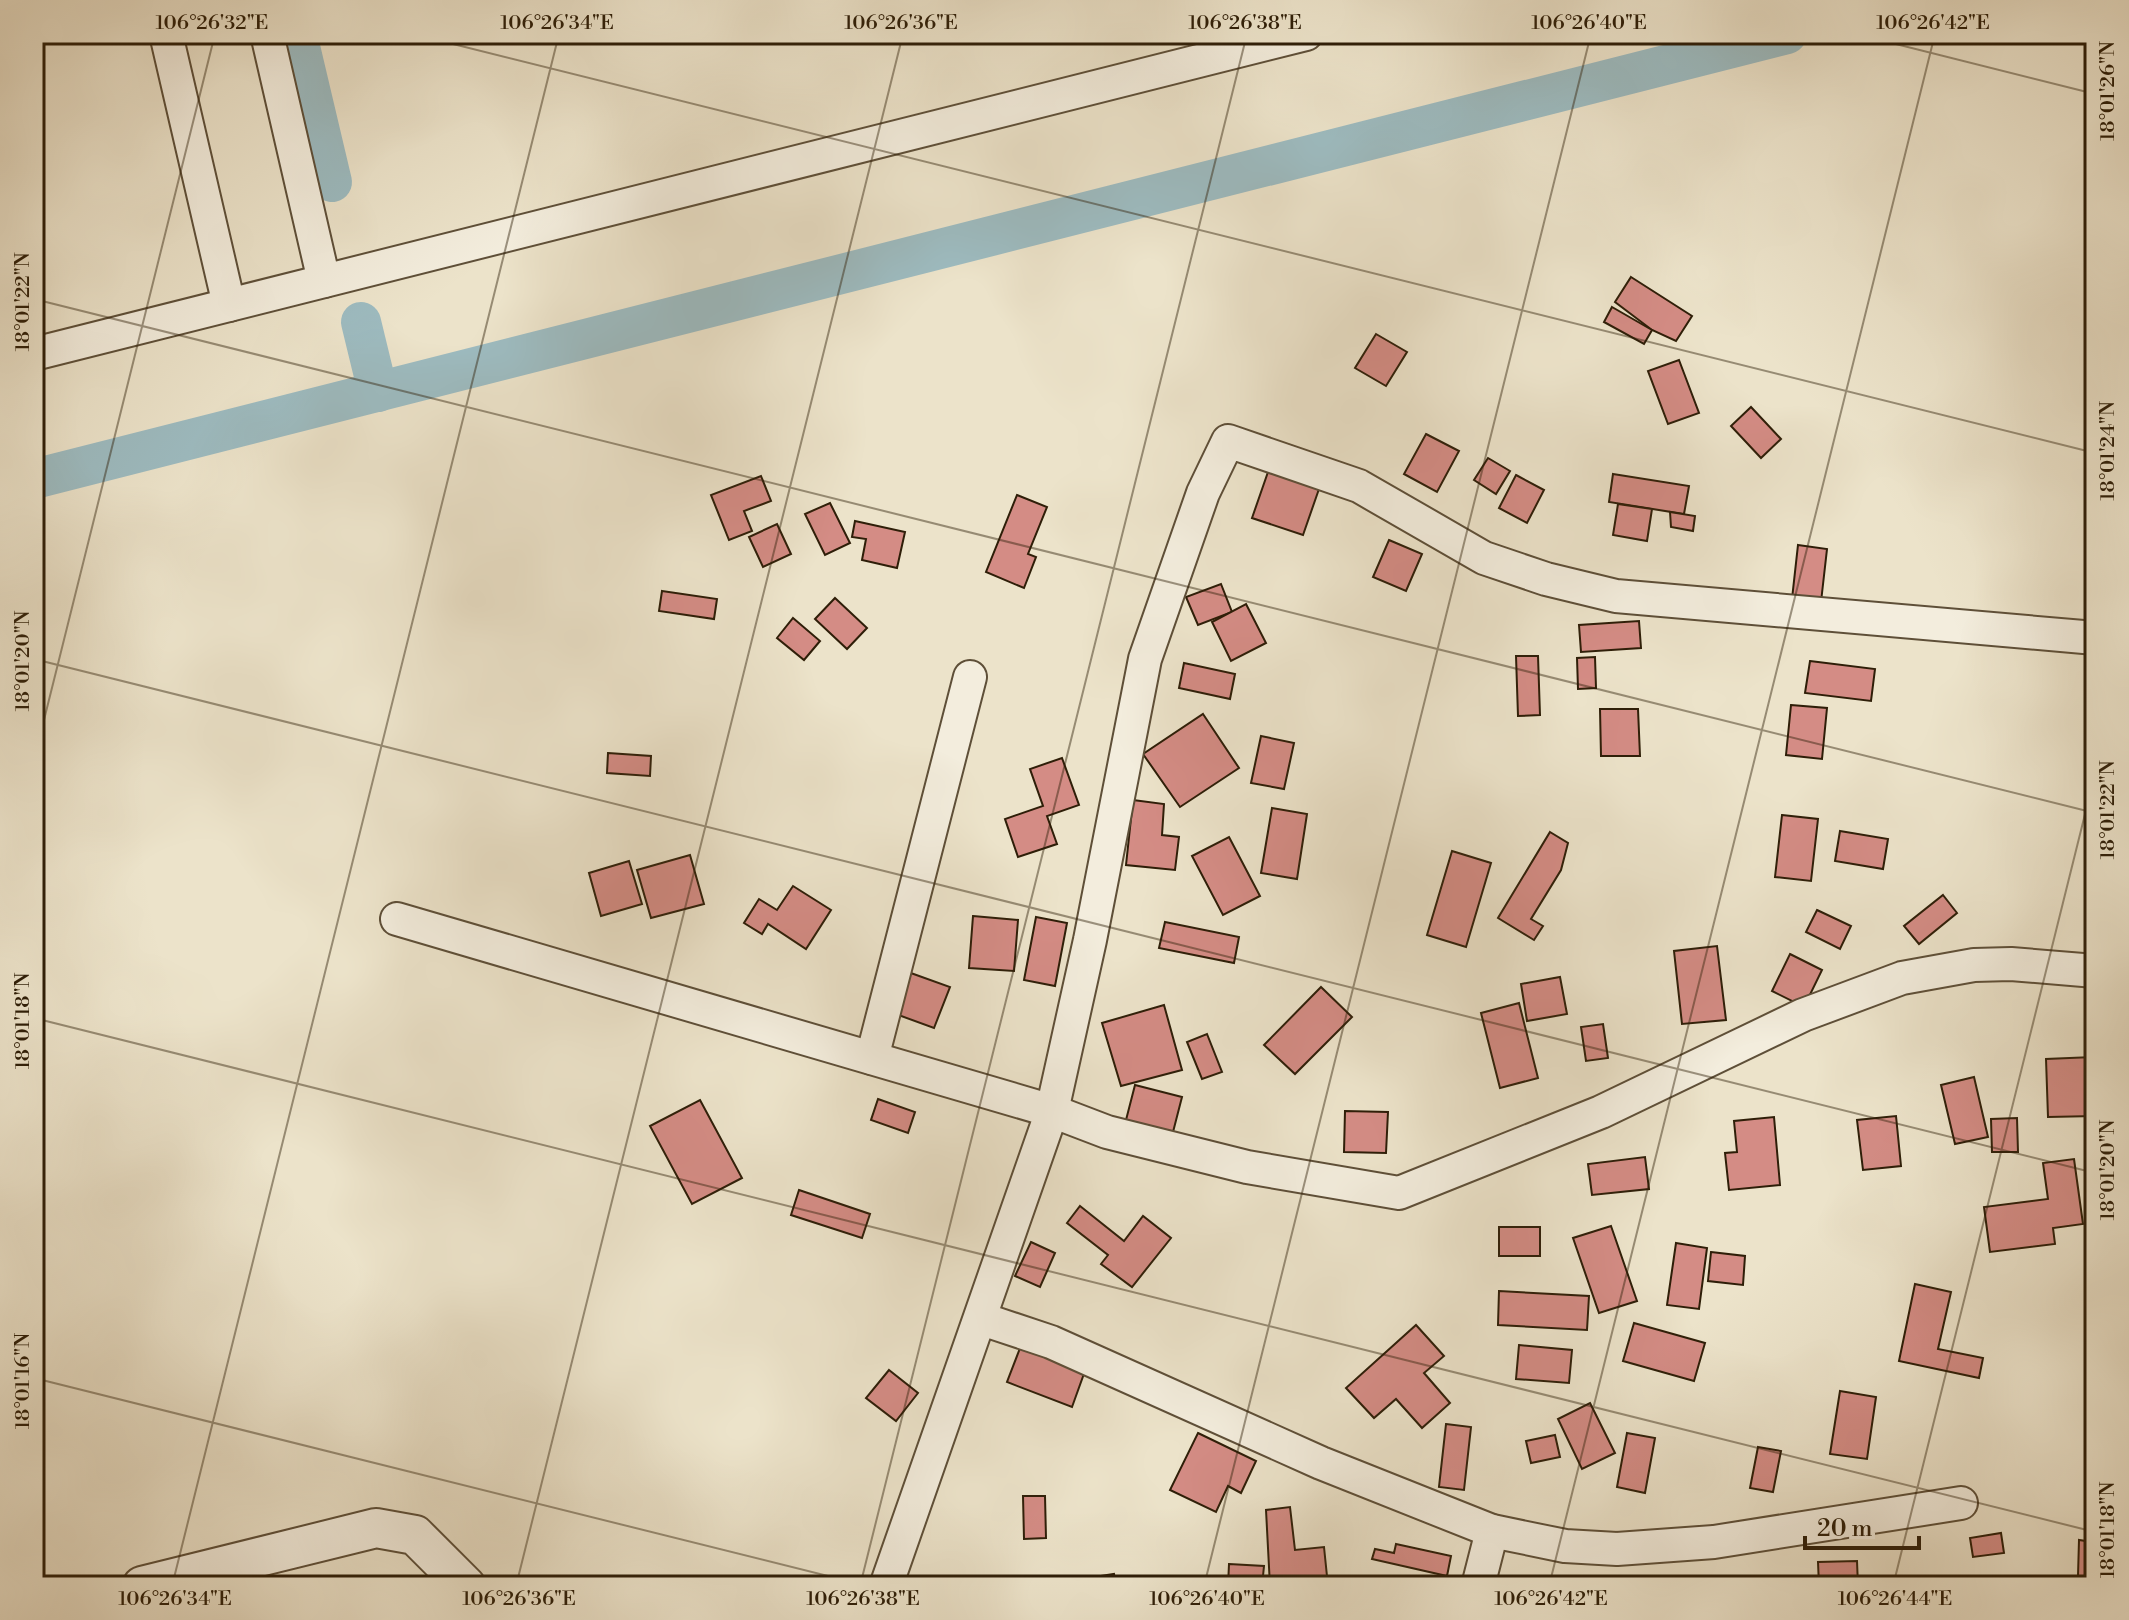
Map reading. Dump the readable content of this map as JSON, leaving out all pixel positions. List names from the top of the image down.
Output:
{
  "scale_bar": "20 m",
  "coordinates": [
    "106°26'32\"E",
    "106°26'34\"E",
    "106°26'36\"E",
    "106°26'38\"E",
    "106°26'40\"E",
    "106°26'42\"E",
    "18°01'26\"N",
    "18°01'22\"N",
    "18°01'24\"N",
    "18°01'20\"N",
    "18°01'18\"N",
    "18°01'16\"N",
    "106°26'44\"E"
  ]
}
